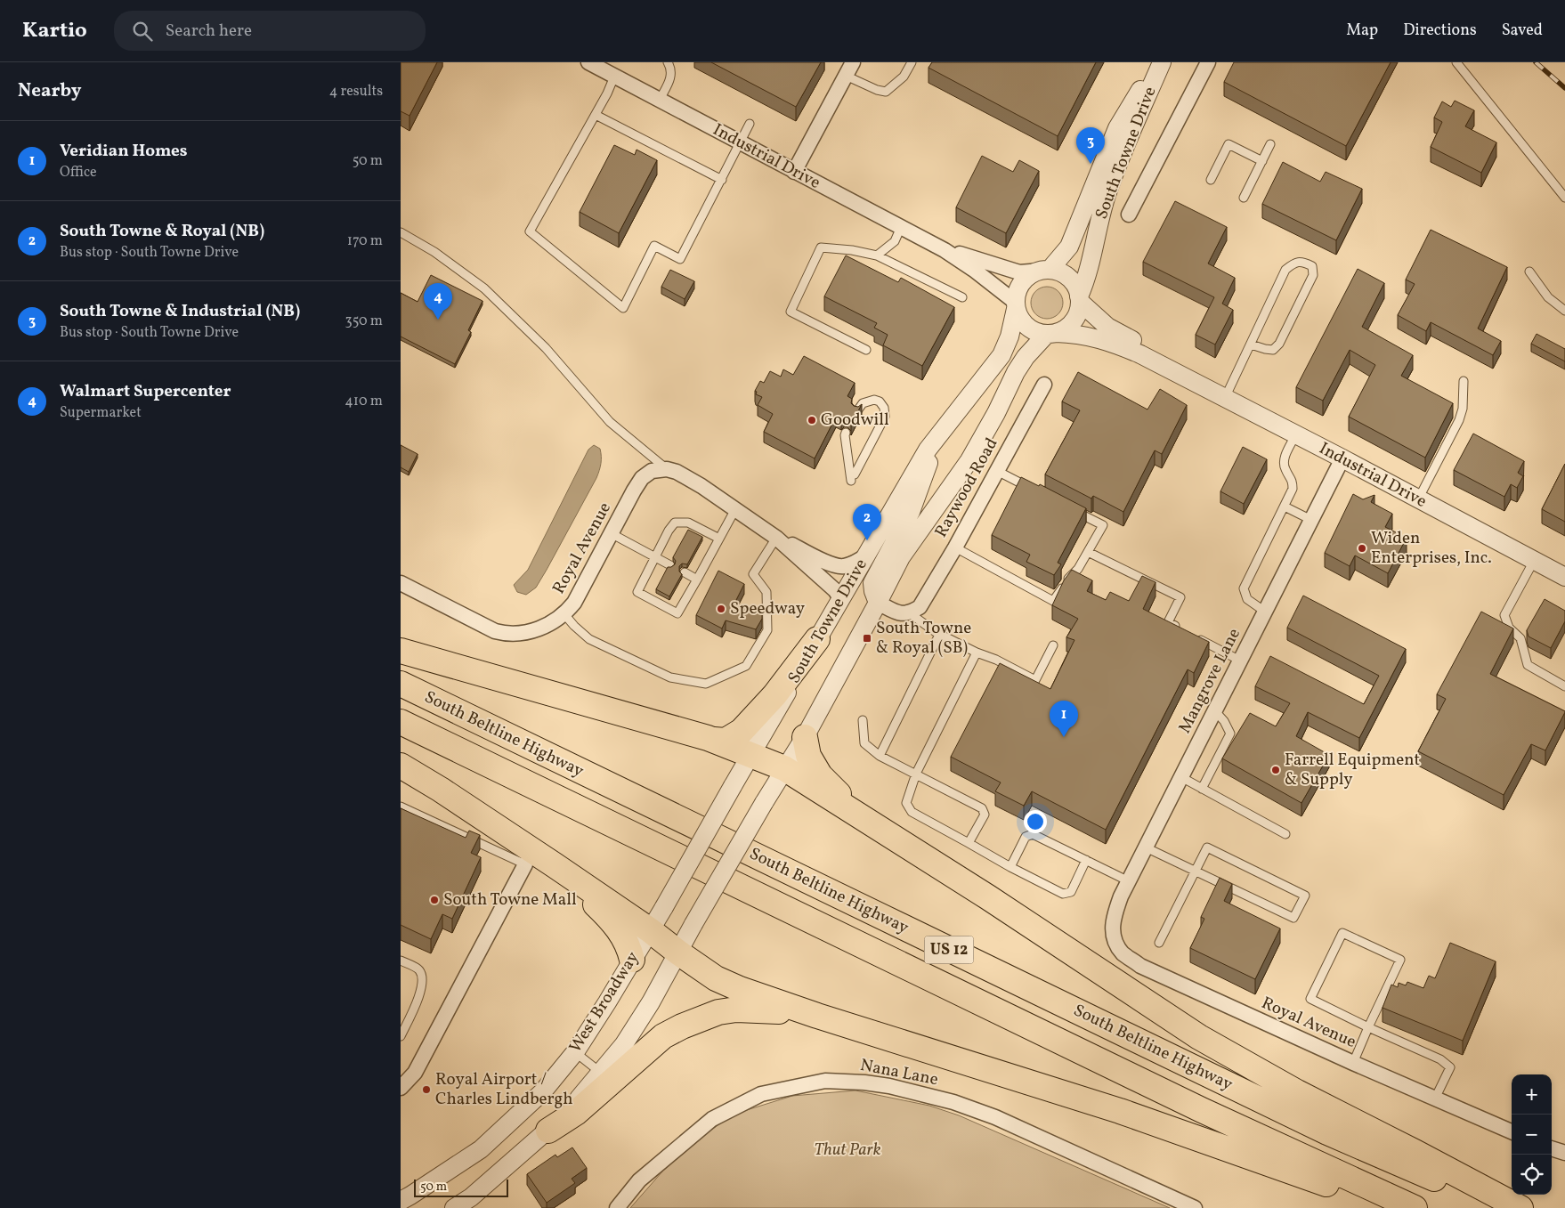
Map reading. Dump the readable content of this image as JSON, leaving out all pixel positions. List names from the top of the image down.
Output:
{
  "streets": {
    "highway": ["South Beltline Highway", "US 12"],
    "street": [
      "South Towne Drive",
      "Industrial Drive",
      "Raywood Road",
      "Royal Avenue",
      "Mangrove Lane",
      "West Broadway",
      "Nana Lane"
    ]
  },
  "crossings": [
    ["South Towne Drive", "Industrial Drive"],
    ["South Towne Drive", "West Broadway"],
    ["Industrial Drive", "Mangrove Lane"],
    ["Royal Avenue", "Mangrove Lane"]
  ],
  "parks": ["Thut Park"],
  "places": {
    "other": [
      "Goodwill",
      "Widen Enterprises, Inc.",
      "Speedway",
      "Farrell Equipment & Supply",
      "South Towne Mall",
      "Royal Airport / Charles Lindbergh"
    ],
    "transit": ["South Towne & Royal (SB)"]
  },
  "scale_bar": "50 m",
  "page": {
    "header": "Kartio",
    "search": "Search here",
    "nav": ["Map", "Directions", "Saved"],
    "heading": ["Nearby", "4 results"],
    "list": [
      {
        "mark": "1",
        "name": "Veridian Homes",
        "note": "Office",
        "value": "50 m"
      },
      {
        "mark": "2",
        "name": "South Towne & Royal (NB)",
        "note": "Bus stop · South Towne Drive",
        "value": "170 m"
      },
      {
        "mark": "3",
        "name": "South Towne & Industrial (NB)",
        "note": "Bus stop · South Towne Drive",
        "value": "350 m"
      },
      {
        "mark": "4",
        "name": "Walmart Supercenter",
        "note": "Supermarket",
        "value": "410 m"
      }
    ],
    "pins": [
      "3",
      "4",
      "2",
      "1"
    ],
    "map_buttons": ["+", "−"],
    "scale": "50 m"
  }
}
